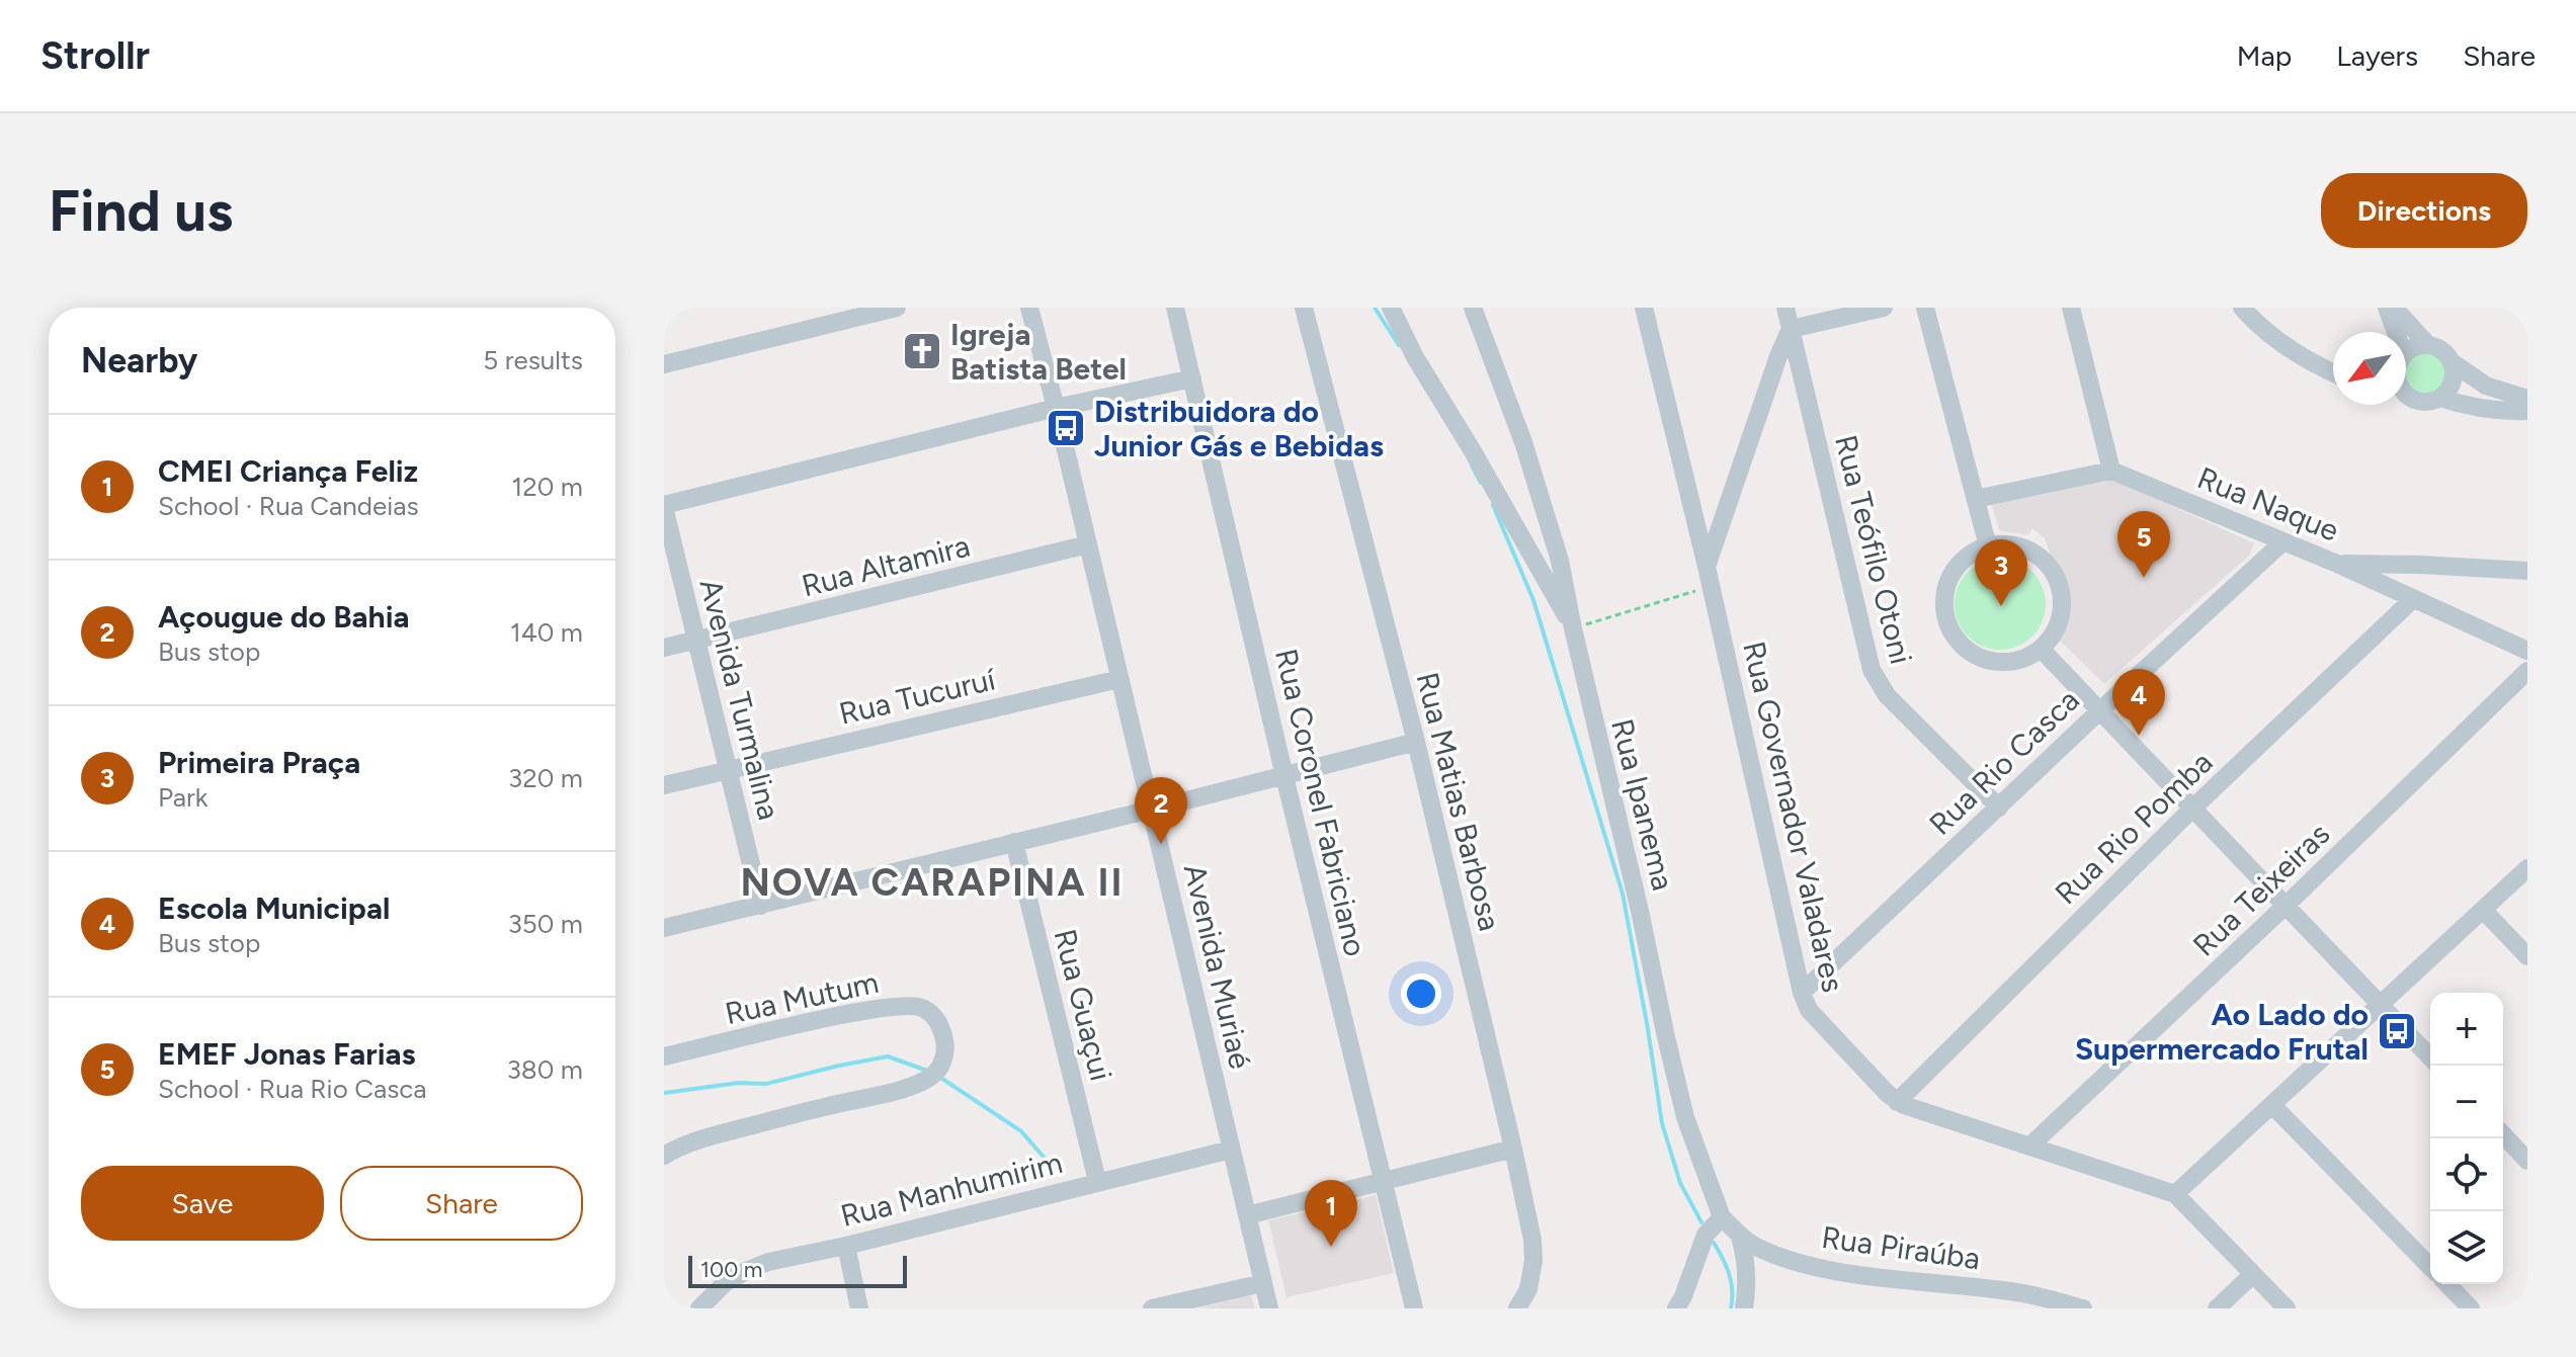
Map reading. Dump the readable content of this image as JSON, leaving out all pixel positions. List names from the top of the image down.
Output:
{
  "streets": {
    "street": [
      "Rua Naque",
      "Rua Teófilo Otoni",
      "Rua Altamira",
      "Rua Tucuruí",
      "Avenida Turmalina",
      "Rua Rio Casca",
      "Rua Matias Barbosa",
      "Rua Coronel Fabriciano",
      "Rua Ipanema",
      "Rua Governador Valadares",
      "Rua Rio Pomba",
      "Rua Teixeiras",
      "Avenida Muriaé",
      "Rua Mutum",
      "Rua Guaçui",
      "Rua Manhumirim",
      "Rua Piraúba"
    ]
  },
  "crossings": [
    ["Rua Naque", "Rua Rio Casca"],
    ["Rua Naque", "Rua Rio Pomba"],
    ["Rua Teófilo Otoni", "Rua Rio Casca"],
    ["Rua Altamira", "Avenida Turmalina"],
    ["Rua Altamira", "Avenida Muriaé"],
    ["Rua Tucuruí", "Avenida Turmalina"],
    ["Rua Tucuruí", "Avenida Muriaé"],
    ["Rua Rio Casca", "Rua Governador Valadares"],
    ["Rua Ipanema", "Rua Piraúba"],
    ["Rua Governador Valadares", "Rua Rio Pomba"],
    ["Rua Governador Valadares", "Rua Teixeiras"],
    ["Avenida Muriaé", "Rua Manhumirim"],
    ["Rua Guaçui", "Rua Manhumirim"]
  ],
  "districts": ["NOVA CARAPINA II"],
  "places": {
    "church": ["Igreja Batista Betel"],
    "bus stop": ["Distribuidora do Junior Gás e Bebidas", "Ao Lado do Supermercado Frutal"]
  },
  "scale_bar": "100 m",
  "north": "bottom left",
  "page": {
    "header": "Strollr",
    "nav": ["Map", "Layers", "Share"],
    "buttons": [
      "Directions",
      ["Save", "Share"]
    ],
    "title": "Find us",
    "heading": ["Nearby", "5 results"],
    "list": [
      {
        "mark": "1",
        "name": "CMEI Criança Feliz",
        "note": "School · Rua Candeias",
        "value": "120 m"
      },
      {
        "mark": "2",
        "name": "Açougue do Bahia",
        "note": "Bus stop",
        "value": "140 m"
      },
      {
        "mark": "3",
        "name": "Primeira Praça",
        "note": "Park",
        "value": "320 m"
      },
      {
        "mark": "4",
        "name": "Escola Municipal",
        "note": "Bus stop",
        "value": "350 m"
      },
      {
        "mark": "5",
        "name": "EMEF Jonas Farias",
        "note": "School · Rua Rio Casca",
        "value": "380 m"
      }
    ],
    "pins": [
      "5",
      "3",
      "4",
      "2",
      "1"
    ],
    "map_buttons": ["+", "−"],
    "scale": "100 m"
  }
}
